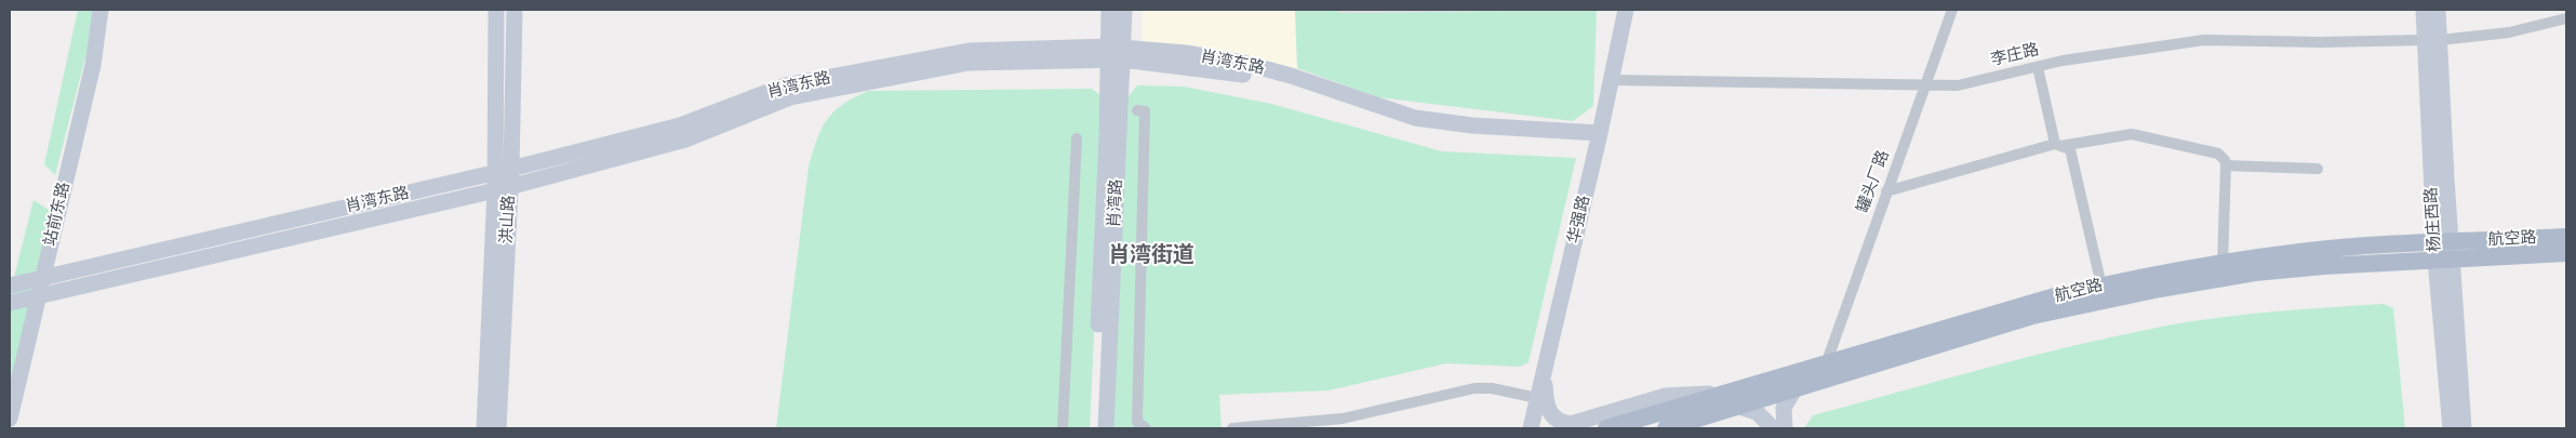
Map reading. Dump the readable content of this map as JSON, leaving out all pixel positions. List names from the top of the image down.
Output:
{
  "streets": {
    "main road": ["航空路"],
    "street": [
      "李庄路",
      "肖湾东路",
      "罐头厂路",
      "肖湾路",
      "站前东路",
      "洪山路",
      "华强路",
      "杨庄西路"
    ]
  },
  "crossings": [
    ["李庄路", "罐头厂路"],
    ["李庄路", "华强路"],
    ["李庄路", "杨庄西路"],
    ["肖湾东路", "肖湾路"],
    ["肖湾东路", "站前东路"],
    ["肖湾东路", "洪山路"],
    ["肖湾东路", "华强路"],
    ["罐头厂路", "航空路"],
    ["杨庄西路", "航空路"]
  ],
  "districts": ["肖湾街道"]
}
